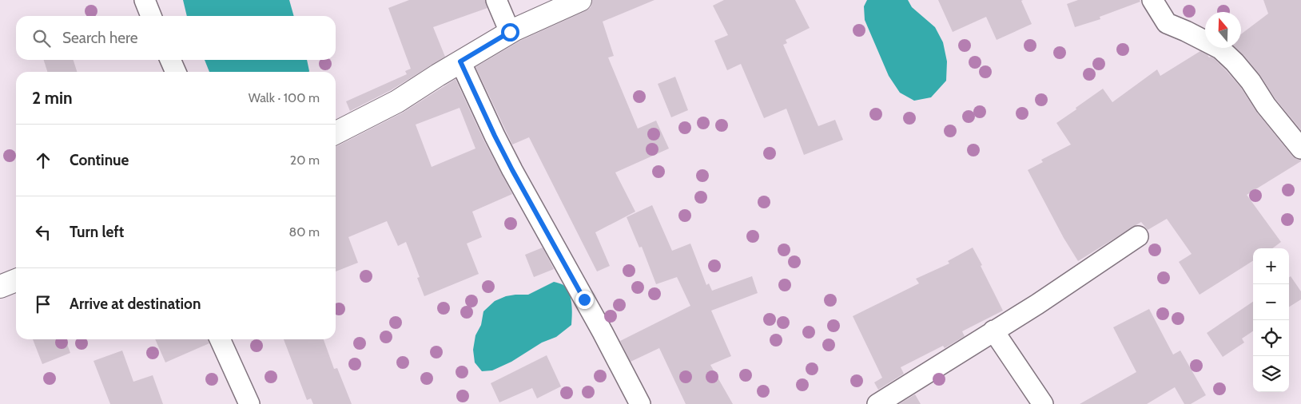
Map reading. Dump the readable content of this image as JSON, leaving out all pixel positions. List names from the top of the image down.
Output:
{
  "north": "top",
  "page": {
    "search": "Search here",
    "heading": ["2 min", "Walk · 100 m"],
    "list": [
      ["Continue", "20 m"],
      ["Turn left", "80 m"],
      "Arrive at destination"
    ],
    "map_buttons": ["+", "−"]
  }
}
